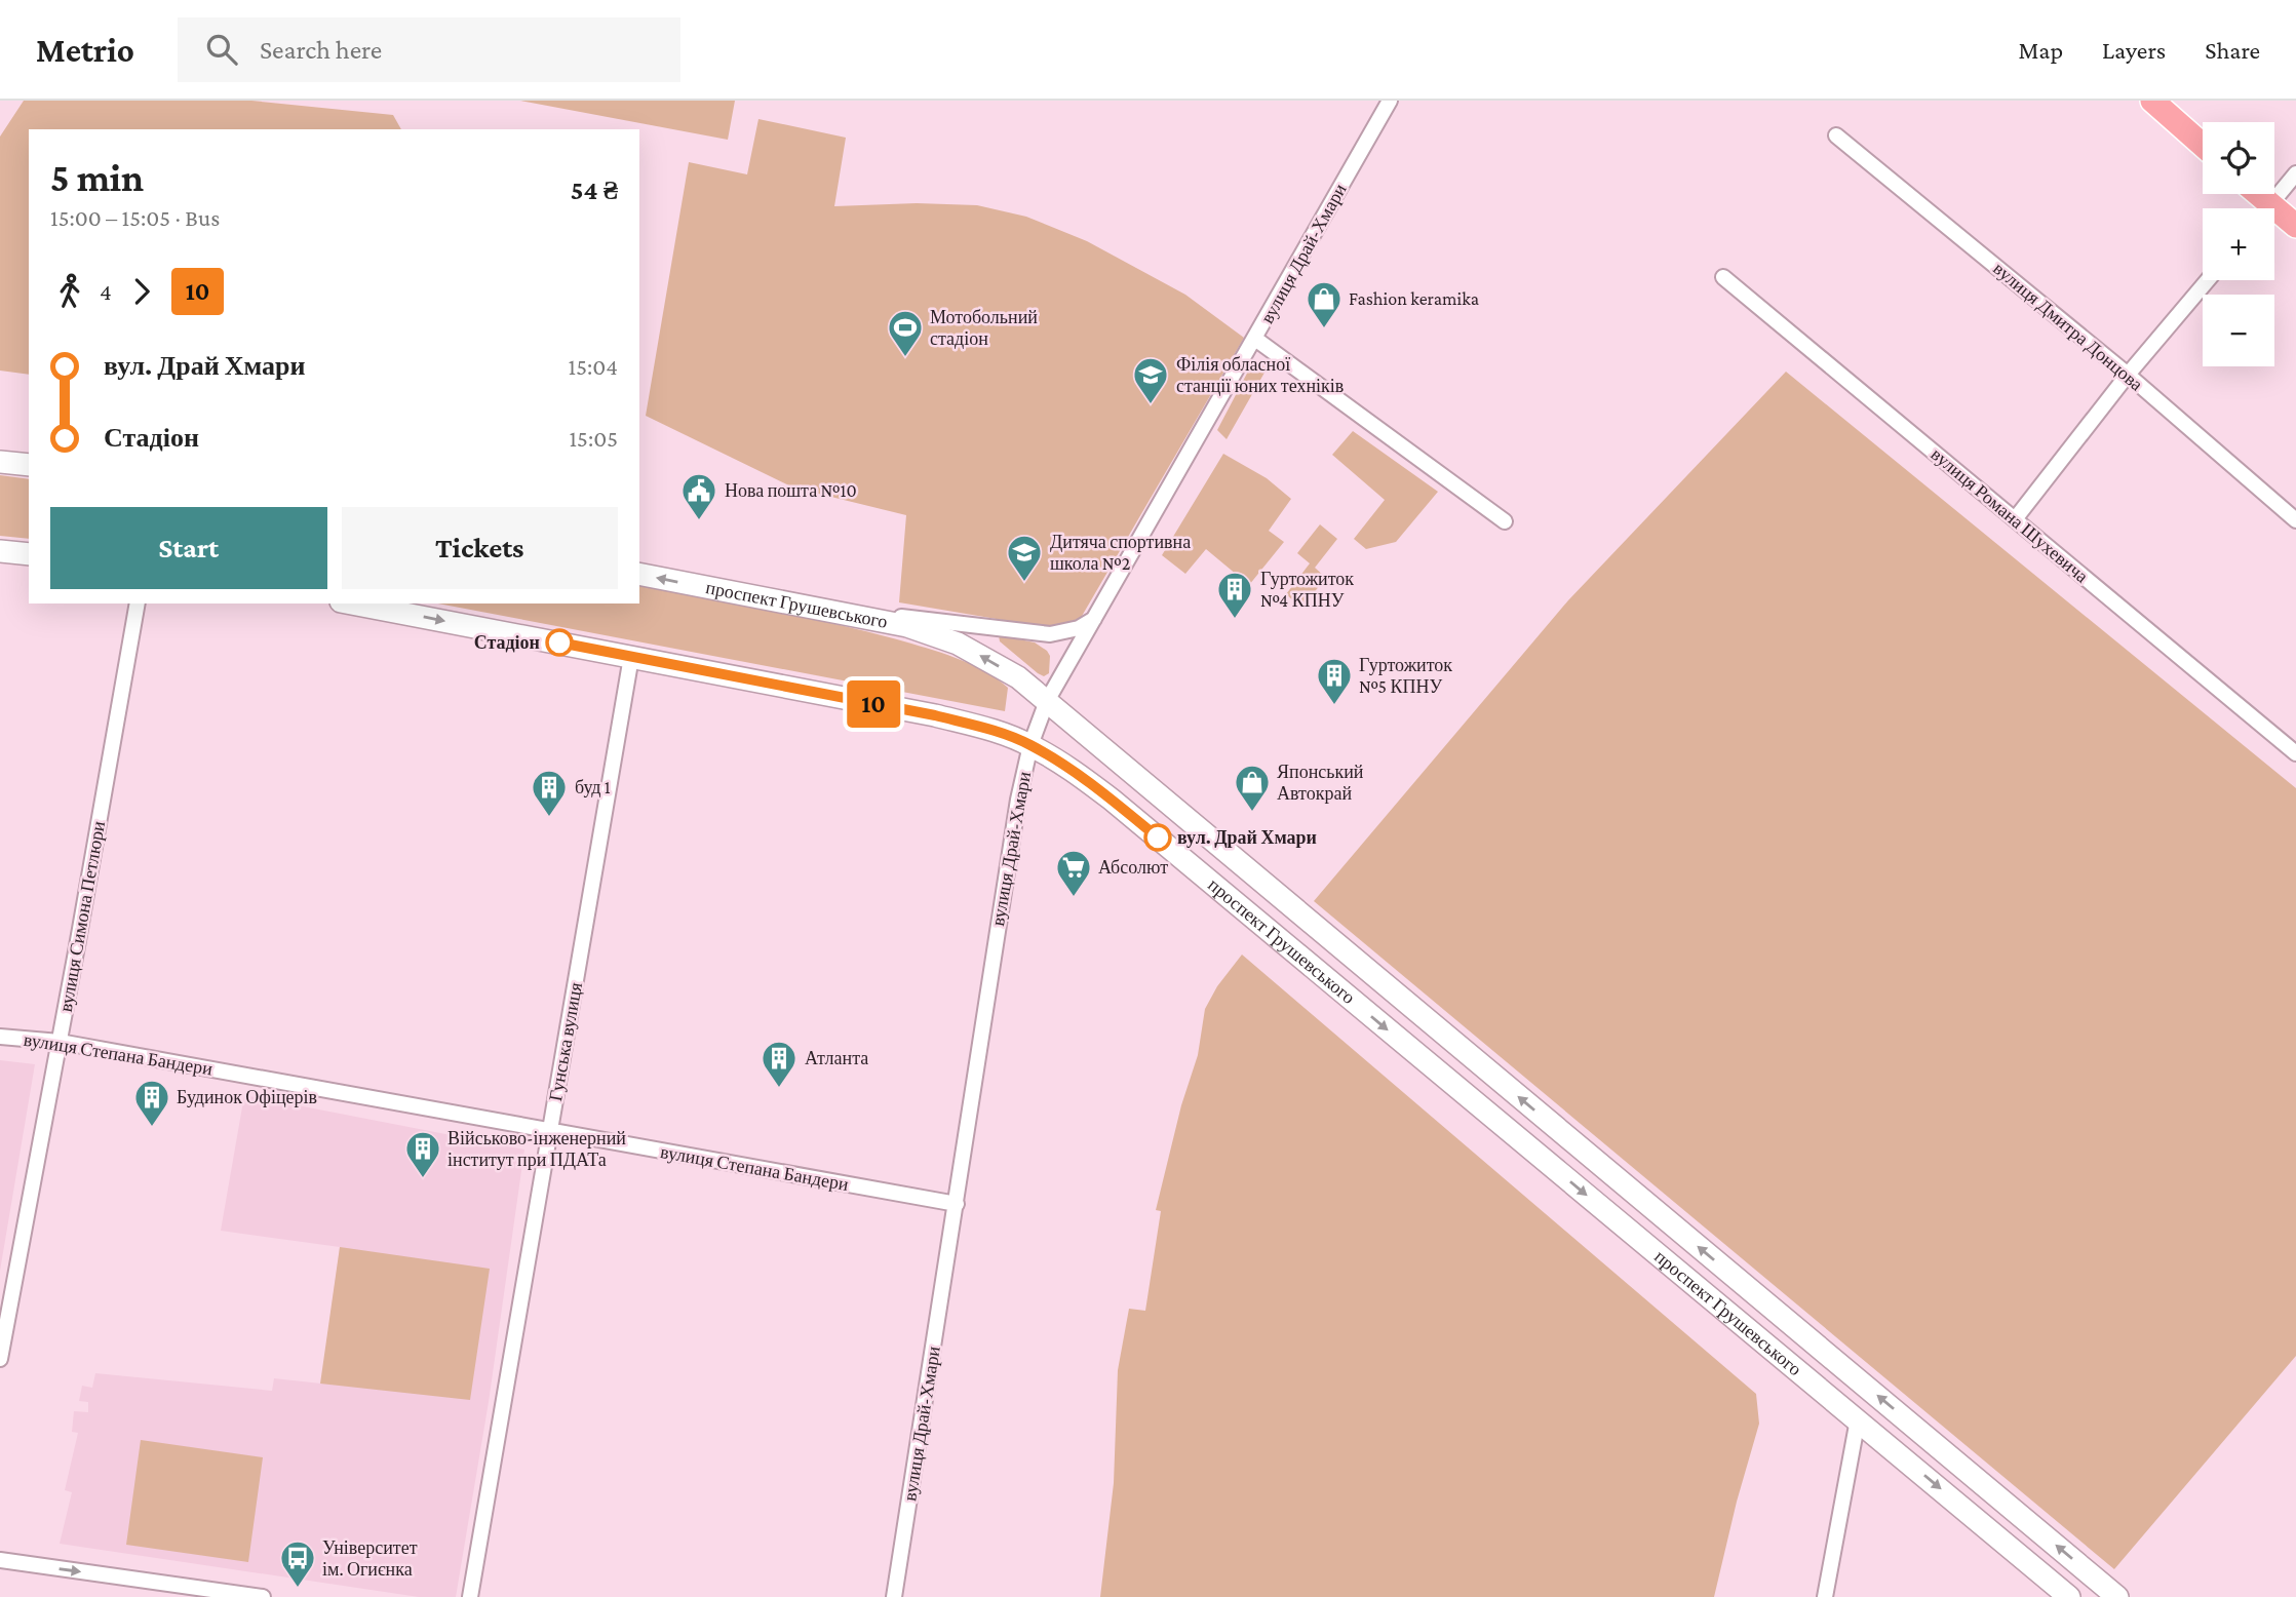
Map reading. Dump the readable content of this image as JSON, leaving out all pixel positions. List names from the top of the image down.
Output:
{
  "streets": {
    "main road": ["проспект Грушевського"],
    "street": [
      "вулиця Драй-Хмари",
      "вулиця Дмитра Донцова",
      "вулиця Романа Шухевича",
      "вулиця Симона Петлюри",
      "Гунська вулиця",
      "вулиця Степана Бандери"
    ]
  },
  "crossings": [
    ["вулиця Драй-Хмари", "проспект Грушевського"],
    ["вулиця Драй-Хмари", "вулиця Степана Бандери"],
    ["проспект Грушевського", "Гунська вулиця"],
    ["вулиця Симона Петлюри", "вулиця Степана Бандери"],
    ["Гунська вулиця", "вулиця Степана Бандери"]
  ],
  "places": {
    "shop": ["Fashion keramika", "Японський Автокрай"],
    "sports": ["Мотобольний стадіон"],
    "school or university": ["Філія обласної станції юних техніків", "Дитяча спортивна школа №2"],
    "public building": ["Нова пошта №10"],
    "building": [
      "Гуртожиток №4 КПНУ",
      "Гуртожиток №5 КПНУ",
      "буд 1",
      "Атланта",
      "Будинок Офіцерів",
      "Військово-інженерний інститут при ПДАТа"
    ],
    "other": ["Стадіон", "вул. Драй Хмари"],
    "supermarket": ["Абсолют"],
    "bus stop": ["Університет ім. Огиєнка"]
  },
  "lines": ["bus line 10"],
  "page": {
    "header": "Metrio",
    "search": "Search here",
    "nav": ["Map", "Layers", "Share"],
    "on_map": "10",
    "map_buttons": ["+", "−"],
    "heading": ["5 min", "15:00 – 15:05 · Bus", "54 ₴"],
    "legs": ["4", "10"],
    "list": [
      {
        "name": "вул. Драй Хмари",
        "value": "15:04"
      },
      {
        "name": "Стадіон",
        "value": "15:05"
      }
    ],
    "buttons": ["Start", "Tickets"]
  }
}
